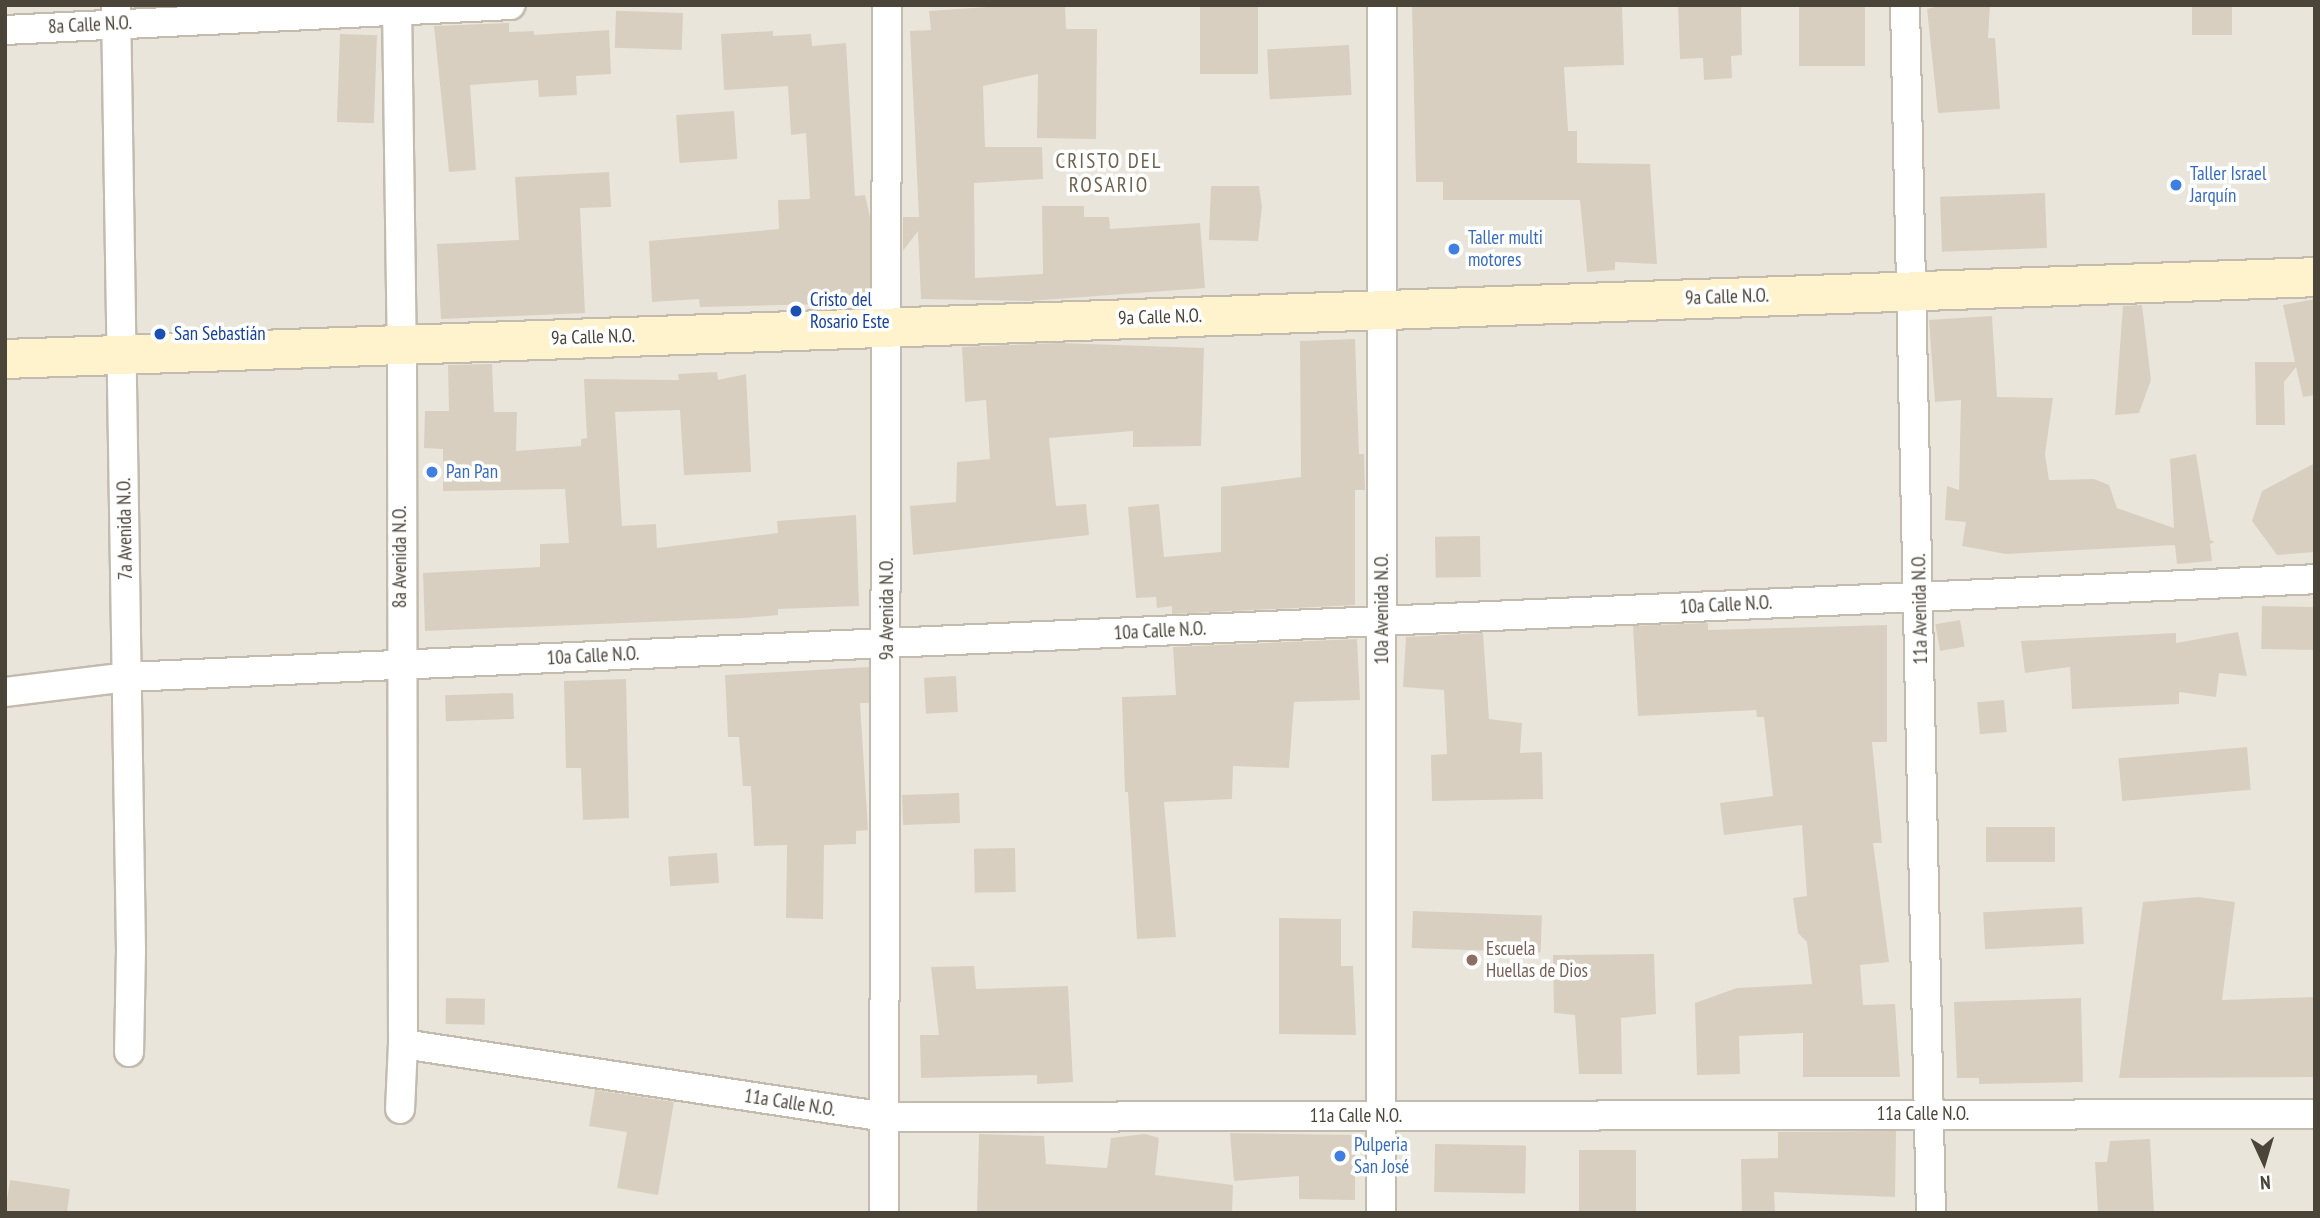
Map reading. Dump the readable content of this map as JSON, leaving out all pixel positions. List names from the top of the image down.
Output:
{
  "streets": {
    "street": [
      "8a Calle N.O.",
      "9a Calle N.O.",
      "7a Avenida N.O.",
      "8a Avenida N.O.",
      "10a Calle N.O.",
      "9a Avenida N.O.",
      "10a Avenida N.O.",
      "11a Avenida N.O.",
      "11a Calle N.O."
    ]
  },
  "crossings": [
    ["8a Calle N.O.", "7a Avenida N.O."],
    ["8a Calle N.O.", "8a Avenida N.O."],
    ["9a Calle N.O.", "7a Avenida N.O."],
    ["9a Calle N.O.", "8a Avenida N.O."],
    ["9a Calle N.O.", "9a Avenida N.O."],
    ["9a Calle N.O.", "10a Avenida N.O."],
    ["9a Calle N.O.", "11a Avenida N.O."],
    ["7a Avenida N.O.", "10a Calle N.O."],
    ["8a Avenida N.O.", "10a Calle N.O."],
    ["8a Avenida N.O.", "11a Calle N.O."],
    ["10a Calle N.O.", "9a Avenida N.O."],
    ["10a Calle N.O.", "10a Avenida N.O."],
    ["10a Calle N.O.", "11a Avenida N.O."],
    ["9a Avenida N.O.", "11a Calle N.O."],
    ["10a Avenida N.O.", "11a Calle N.O."],
    ["11a Avenida N.O.", "11a Calle N.O."]
  ],
  "districts": ["CRISTO DEL ROSARIO"],
  "places": [
    "Taller Israel Jarquín",
    "Taller multi motores",
    "Cristo del Rosario Este",
    "San Sebastián",
    "Pan Pan",
    "Escuela Huellas de Dios",
    "Pulperia San José"
  ],
  "north": "bottom"
}
